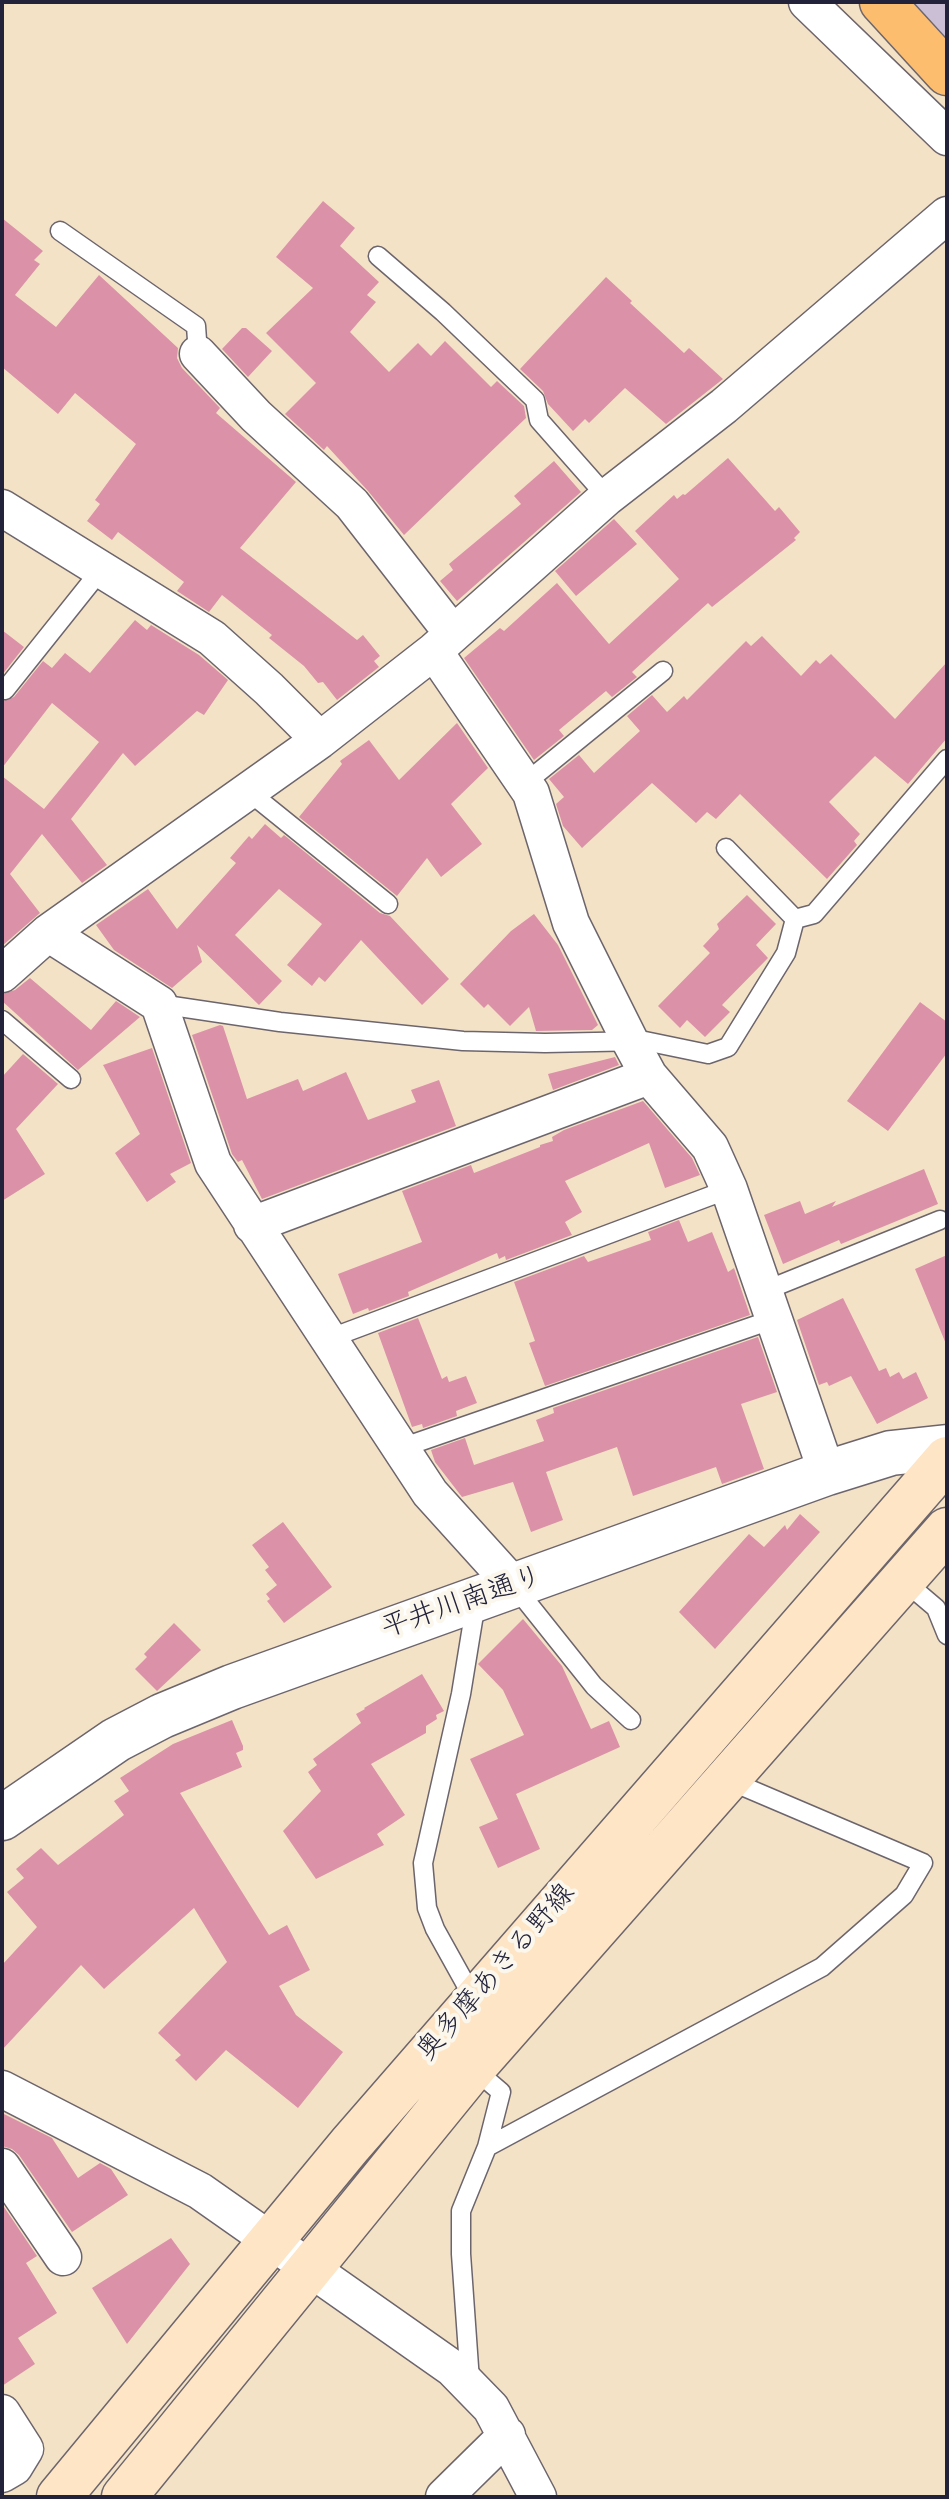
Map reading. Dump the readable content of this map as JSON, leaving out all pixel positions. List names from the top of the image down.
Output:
{
  "streets": {
    "main road": ["奥多摩あきる野線"],
    "street": ["平井川南通り"]
  }
}
